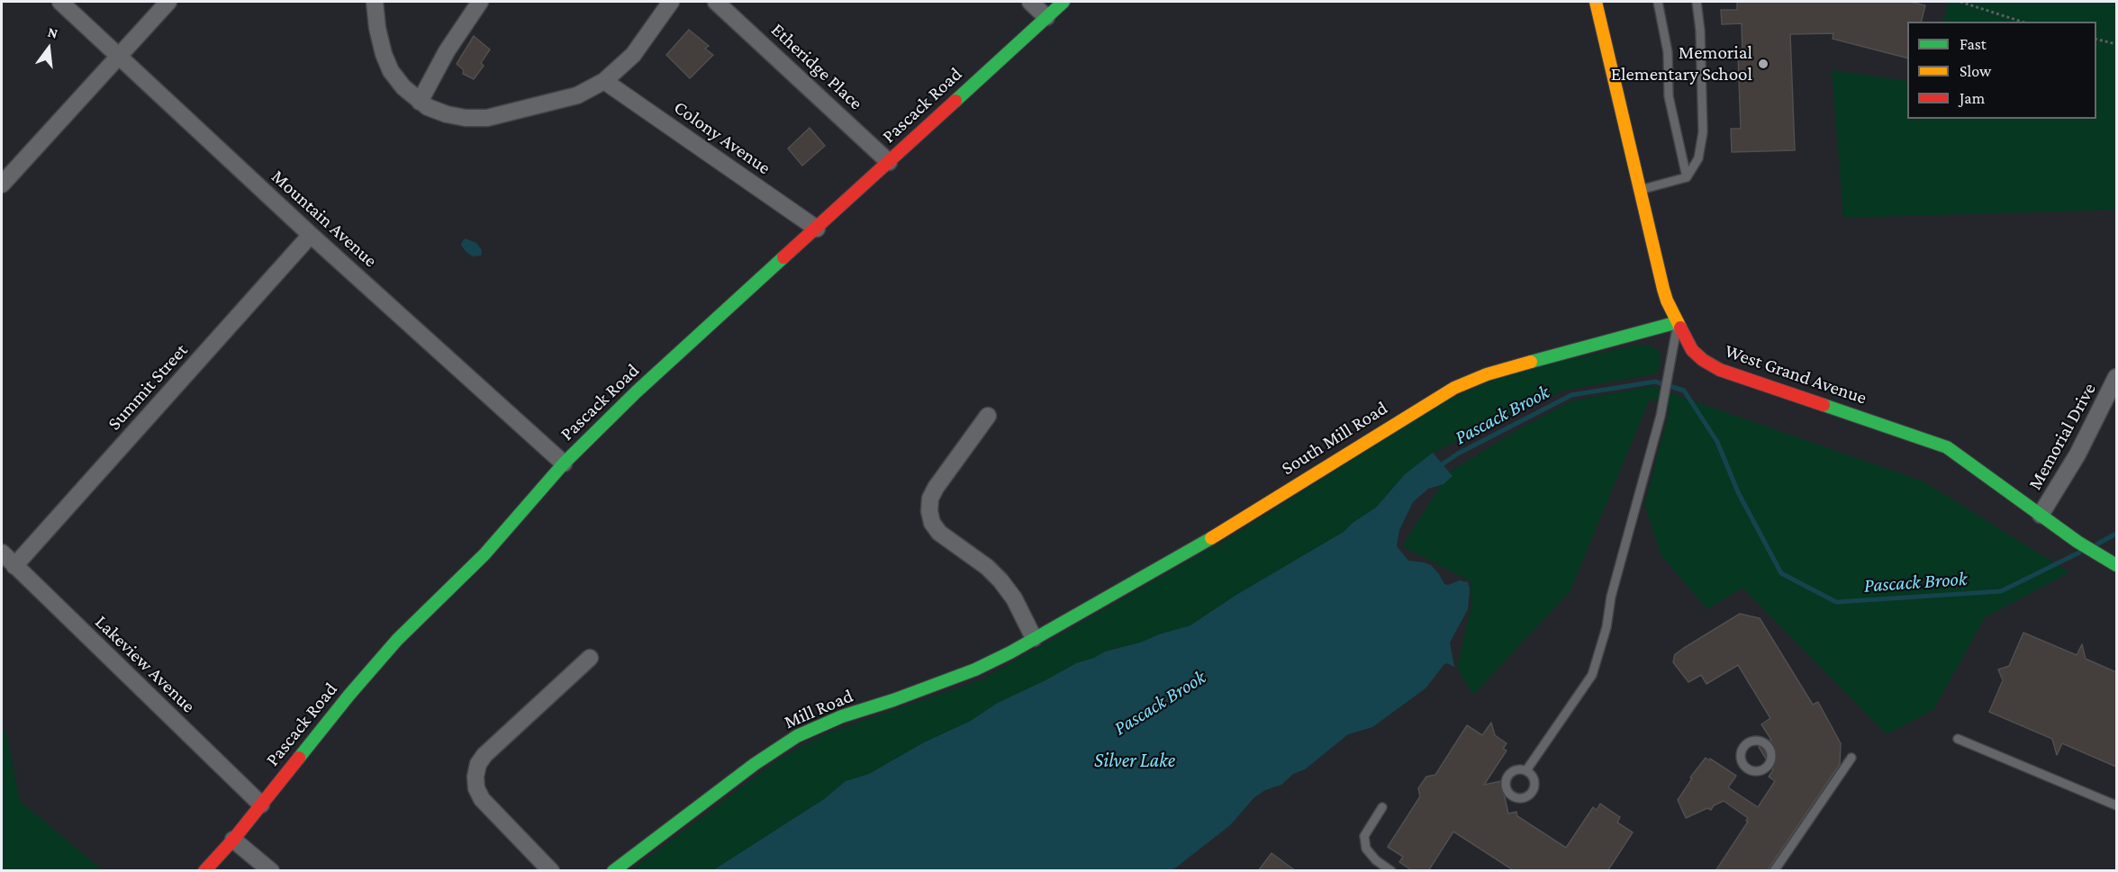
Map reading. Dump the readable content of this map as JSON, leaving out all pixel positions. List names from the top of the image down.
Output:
{
  "streets": {
    "street": [
      "Etheridge Place",
      "Pascack Road",
      "Colony Avenue",
      "Mountain Avenue",
      "West Grand Avenue",
      "Summit Street",
      "Memorial Drive",
      "South Mill Road",
      "Lakeview Avenue",
      "Mill Road"
    ]
  },
  "crossings": [
    ["Etheridge Place", "Pascack Road"],
    ["Pascack Road", "Colony Avenue"],
    ["Pascack Road", "Mountain Avenue"],
    ["Pascack Road", "Lakeview Avenue"],
    ["Mountain Avenue", "Summit Street"],
    ["West Grand Avenue", "Memorial Drive"],
    ["West Grand Avenue", "South Mill Road"],
    ["Summit Street", "Lakeview Avenue"],
    ["South Mill Road", "Mill Road"]
  ],
  "water": ["Pascack Brook", "Silver Lake"],
  "places": ["Memorial Elementary School"],
  "legend": ["Fast", "Slow", "Jam"],
  "north": "top"
}
